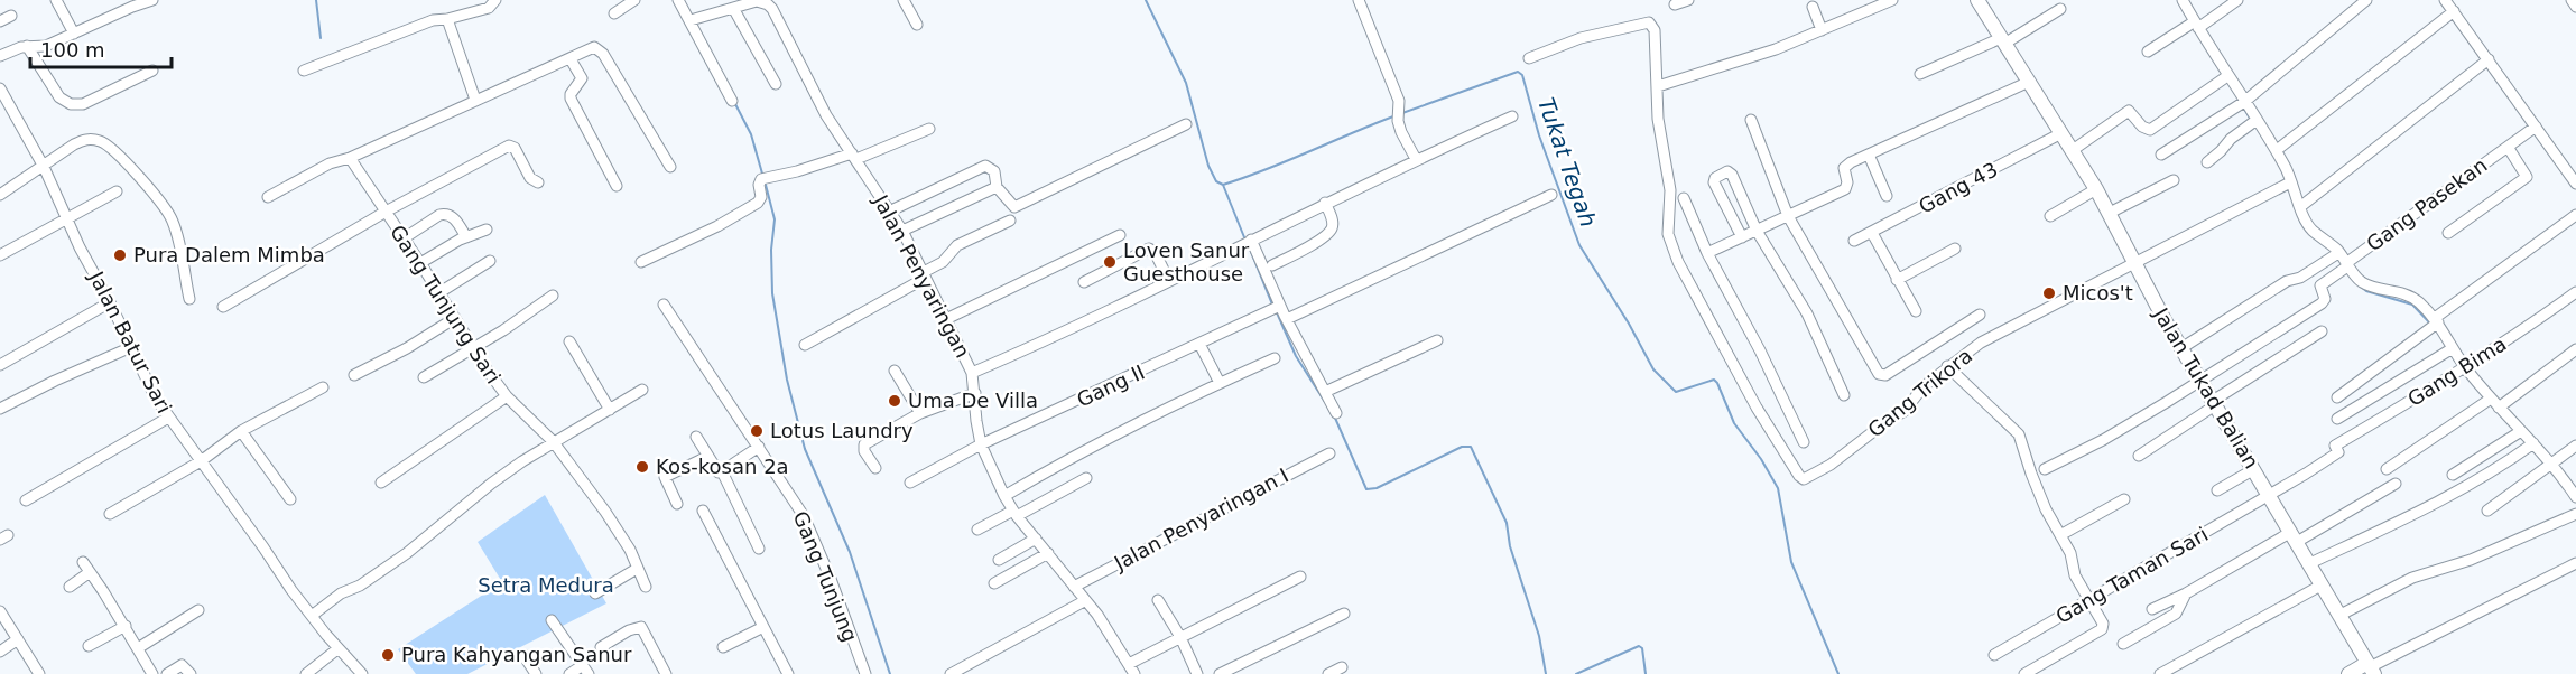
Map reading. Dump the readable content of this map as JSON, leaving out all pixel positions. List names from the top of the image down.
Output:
{
  "streets": {
    "street": [
      "Gang 43",
      "Gang Pasekan",
      "Jalan Penyaringan",
      "Gang Tunjung Sari",
      "Jalan Batur Sari",
      "Gang Bima",
      "Gang II",
      "Jalan Tukad Balian",
      "Gang Trikora",
      "Jalan Penyaringan I",
      "Gang Taman Sari",
      "Gang Tunjung"
    ]
  },
  "crossings": [
    ["Gang 43", "Jalan Tukad Balian"],
    ["Gang Pasekan", "Jalan Tukad Balian"],
    ["Jalan Penyaringan", "Gang II"],
    ["Jalan Penyaringan", "Jalan Penyaringan I"],
    ["Gang Bima", "Jalan Tukad Balian"],
    ["Gang Bima", "Gang Taman Sari"],
    ["Jalan Tukad Balian", "Gang Trikora"],
    ["Jalan Tukad Balian", "Gang Taman Sari"]
  ],
  "water": ["Tukat Tegah"],
  "parks": ["Setra Medura"],
  "places": [
    "Pura Dalem Mimba",
    "Loven Sanur Guesthouse",
    "Micos't",
    "Uma De Villa",
    "Lotus Laundry",
    "Kos-kosan 2a",
    "Pura Kahyangan Sanur"
  ],
  "scale_bar": "100 m"
}
